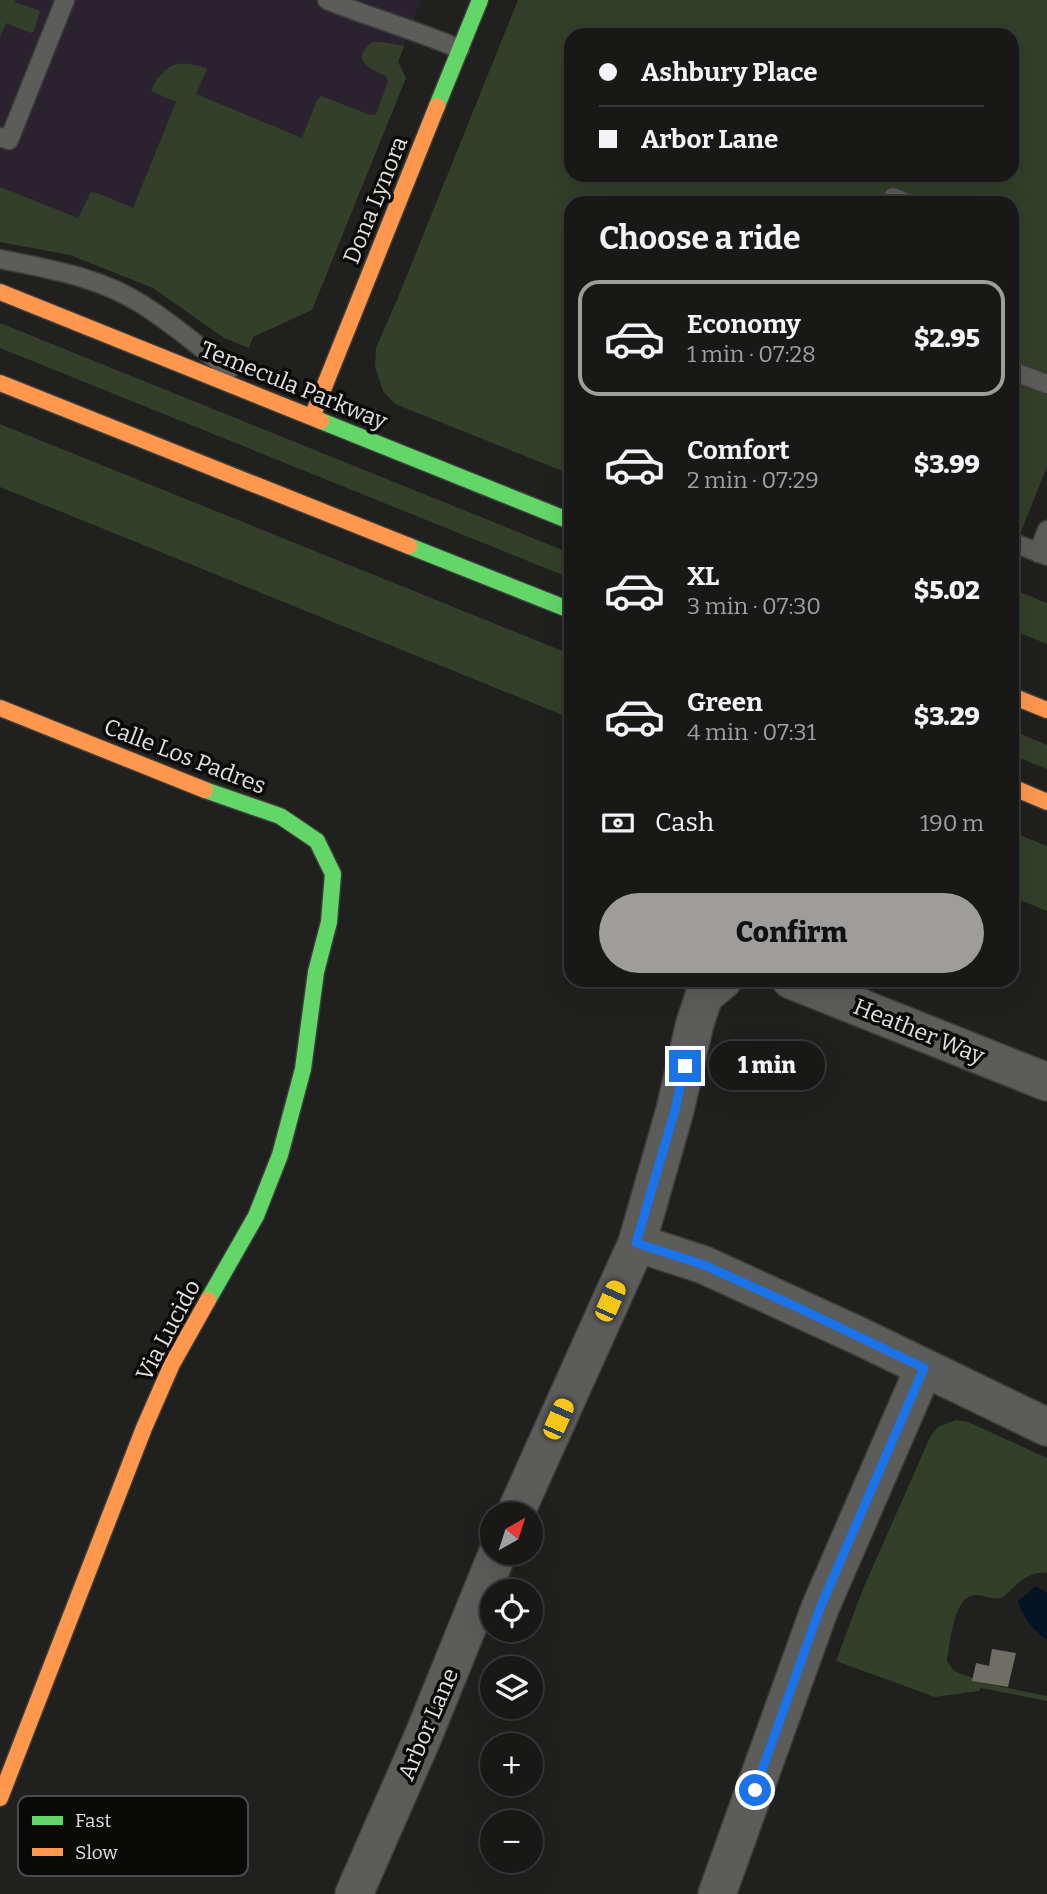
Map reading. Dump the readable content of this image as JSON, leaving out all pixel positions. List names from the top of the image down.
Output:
{
  "streets": {
    "street": [
      "Dona Lynora",
      "Temecula Parkway",
      "Calle Los Padres",
      "Heather Way",
      "Via Lucido",
      "Arbor Lane"
    ]
  },
  "crossings": [
    ["Dona Lynora", "Temecula Parkway"],
    ["Calle Los Padres", "Via Lucido"]
  ],
  "legend": ["Fast", "Slow"],
  "north": "top right",
  "page": {
    "banner": ["Ashbury Place", "Arbor Lane"],
    "heading": "Choose a ride",
    "list": [
      {
        "name": "Economy",
        "note": "1 min · 07:28",
        "value": "$2.95"
      },
      {
        "name": "Comfort",
        "note": "2 min · 07:29",
        "value": "$3.99"
      },
      {
        "name": "XL",
        "note": "3 min · 07:30",
        "value": "$5.02"
      },
      {
        "name": "Green",
        "note": "4 min · 07:31",
        "value": "$3.29"
      }
    ],
    "pay": ["Cash", "190 m"],
    "buttons": "Confirm",
    "bubble": "1 min",
    "map_buttons": ["+", "−"]
  }
}
